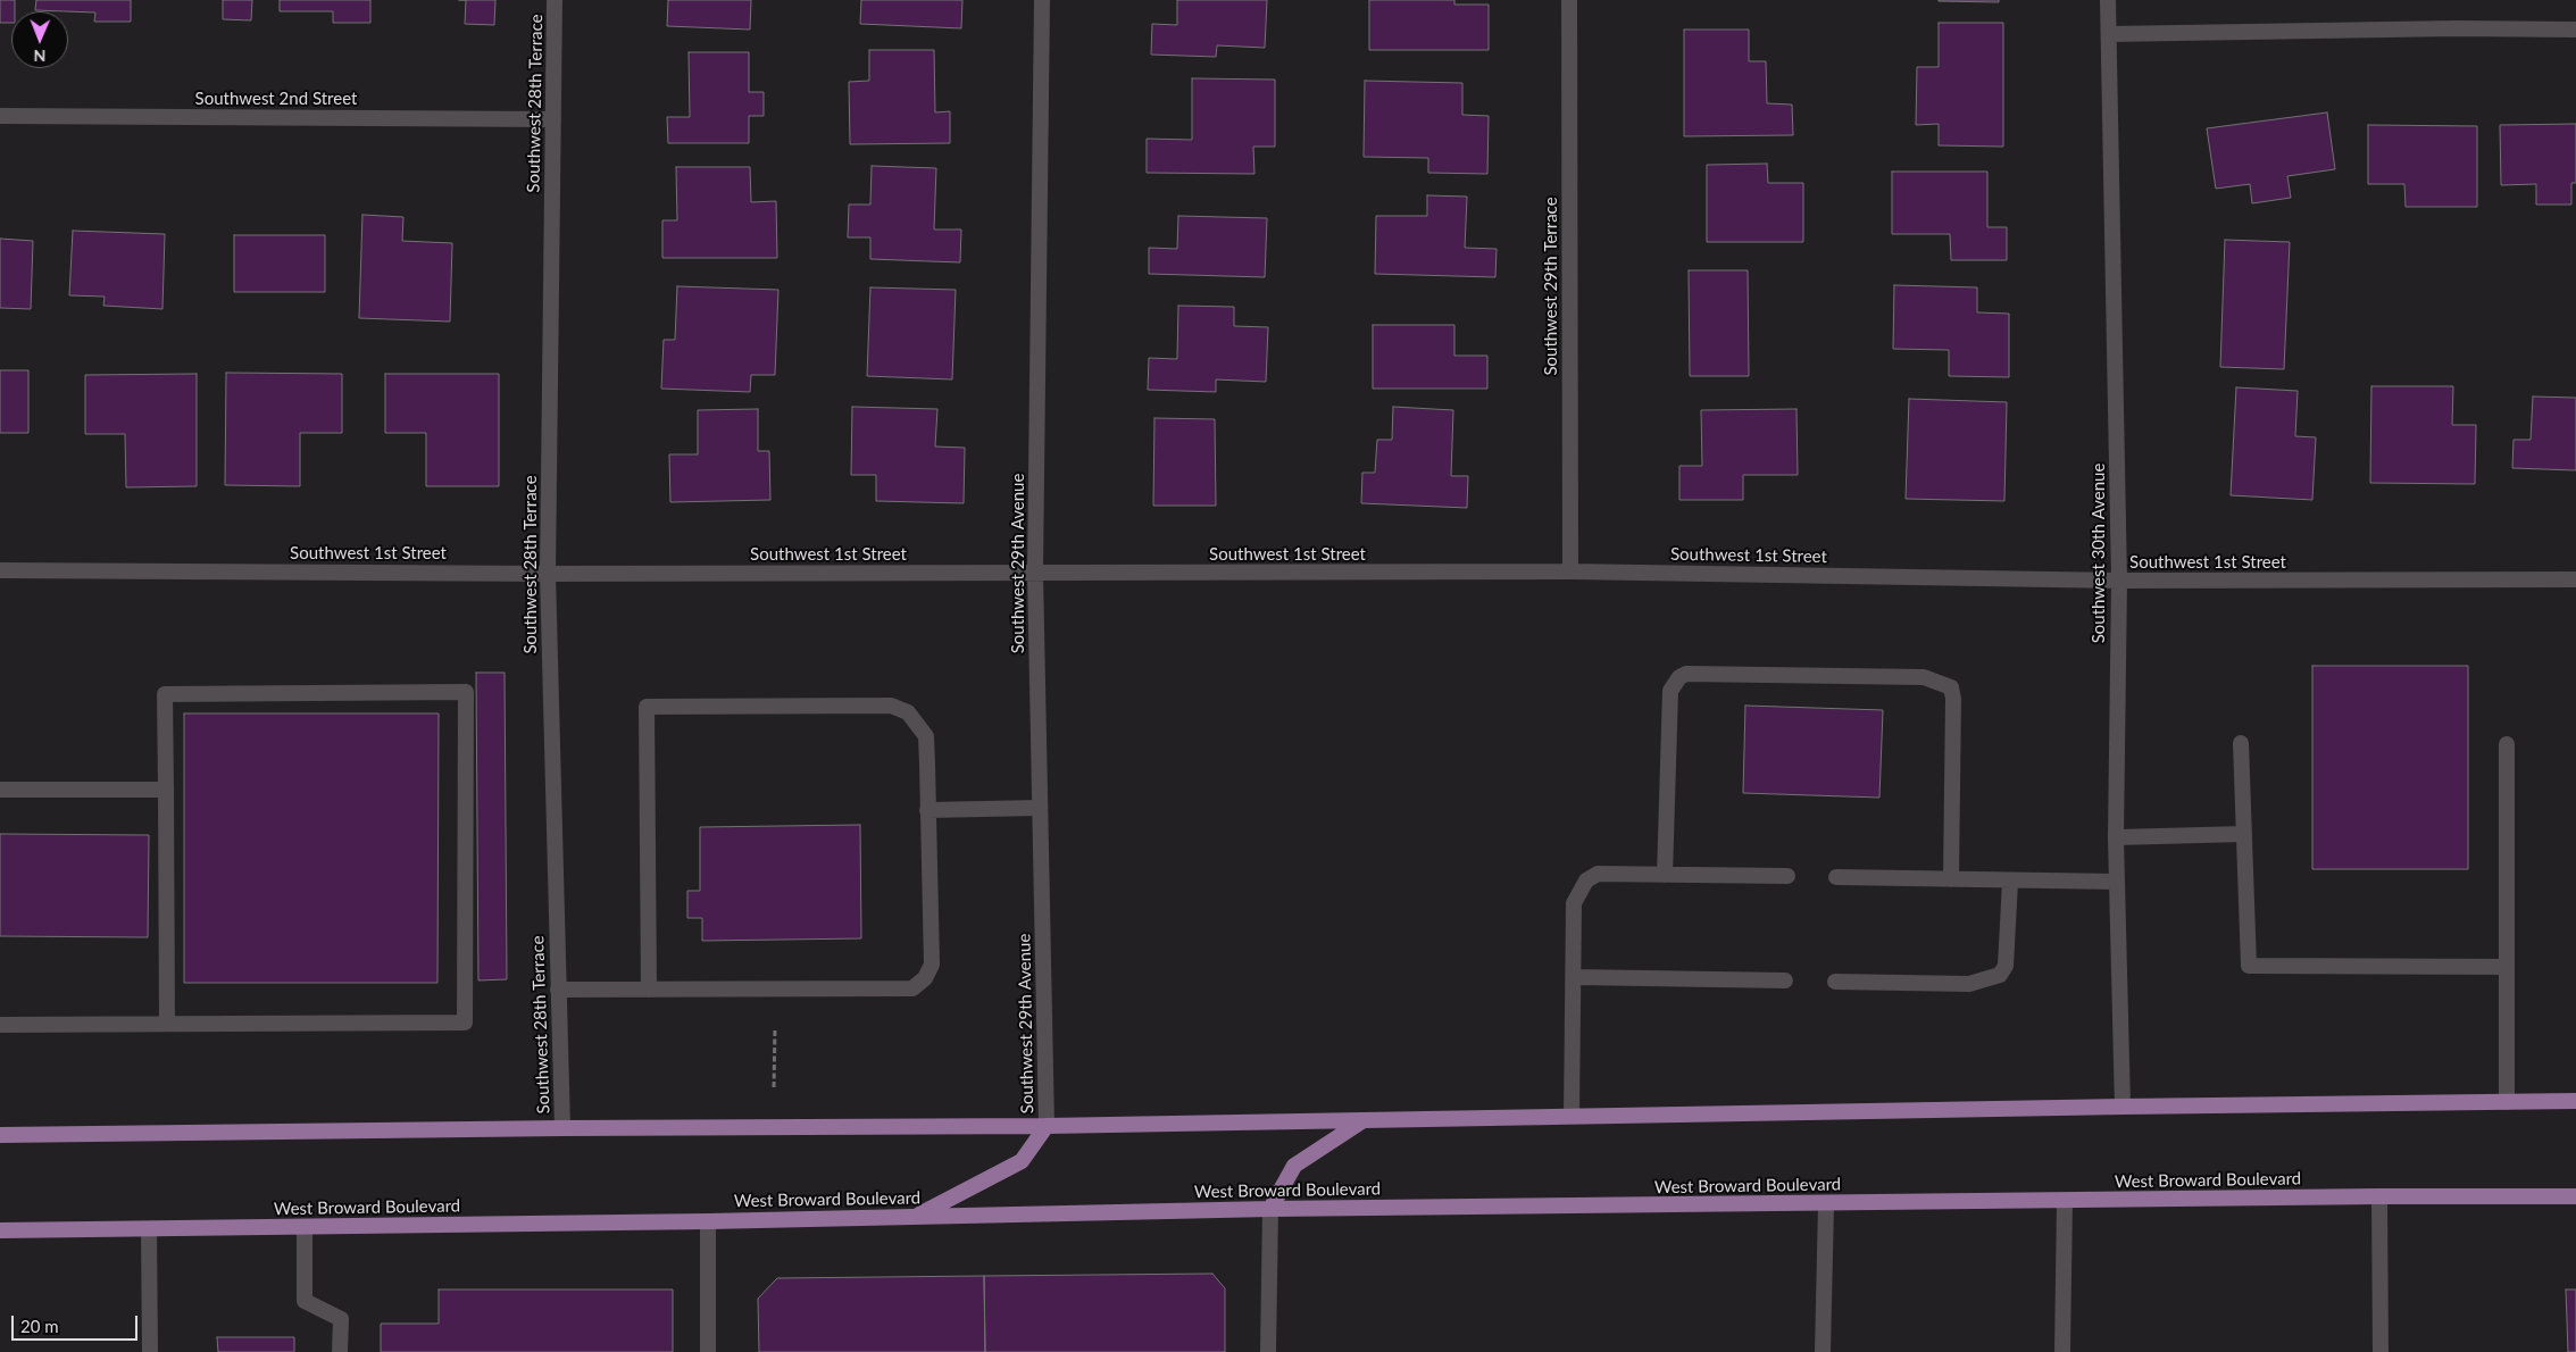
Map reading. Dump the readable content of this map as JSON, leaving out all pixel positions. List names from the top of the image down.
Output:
{
  "streets": {
    "main road": ["West Broward Boulevard"],
    "street": [
      "Southwest 2nd Street",
      "Southwest 28th Terrace",
      "Southwest 29th Terrace",
      "Southwest 1st Street",
      "Southwest 30th Avenue",
      "Southwest 29th Avenue"
    ]
  },
  "crossings": [
    ["Southwest 2nd Street", "Southwest 28th Terrace"],
    ["Southwest 28th Terrace", "Southwest 1st Street"],
    ["Southwest 29th Terrace", "Southwest 1st Street"],
    ["Southwest 1st Street", "Southwest 30th Avenue"],
    ["Southwest 1st Street", "Southwest 29th Avenue"]
  ],
  "scale_bar": "20 m",
  "north": "bottom"
}
